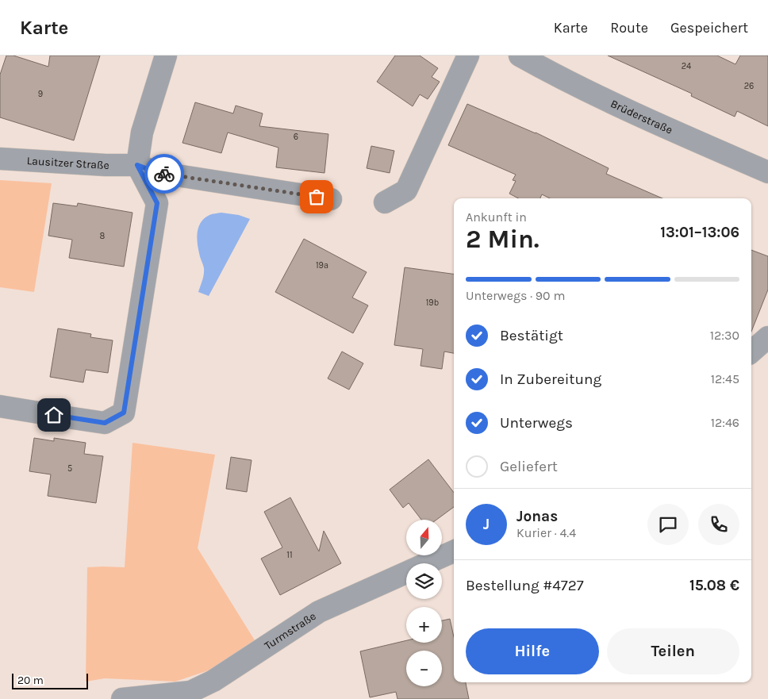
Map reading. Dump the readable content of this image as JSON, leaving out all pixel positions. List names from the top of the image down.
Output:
{
  "streets": {
    "street": ["Brüderstraße", "Lausitzer Straße", "Turmstraße"]
  },
  "house_numbers": [
    "24",
    "26",
    "9",
    "6",
    "8",
    "19a",
    "19b",
    "5",
    "11"
  ],
  "scale_bar": "20 m",
  "north": "top",
  "page": {
    "header": "Karte",
    "nav": ["Karte", "Route", "Gespeichert"],
    "heading": ["2 Min.", "Ankunft in", "13:01–13:06"],
    "panel": [
      "Jonas",
      "Kurier · 4.4",
      "Bestellung #4727",
      "15.08 €"
    ],
    "bar": "Unterwegs · 90 m",
    "list": [
      ["Bestätigt", "12:30"],
      ["In Zubereitung", "12:45"],
      ["Unterwegs", "12:46"],
      "Geliefert"
    ],
    "round": "J",
    "map_buttons": ["+", "−"],
    "buttons": ["Hilfe", "Teilen"],
    "scale": "20 m"
  }
}
